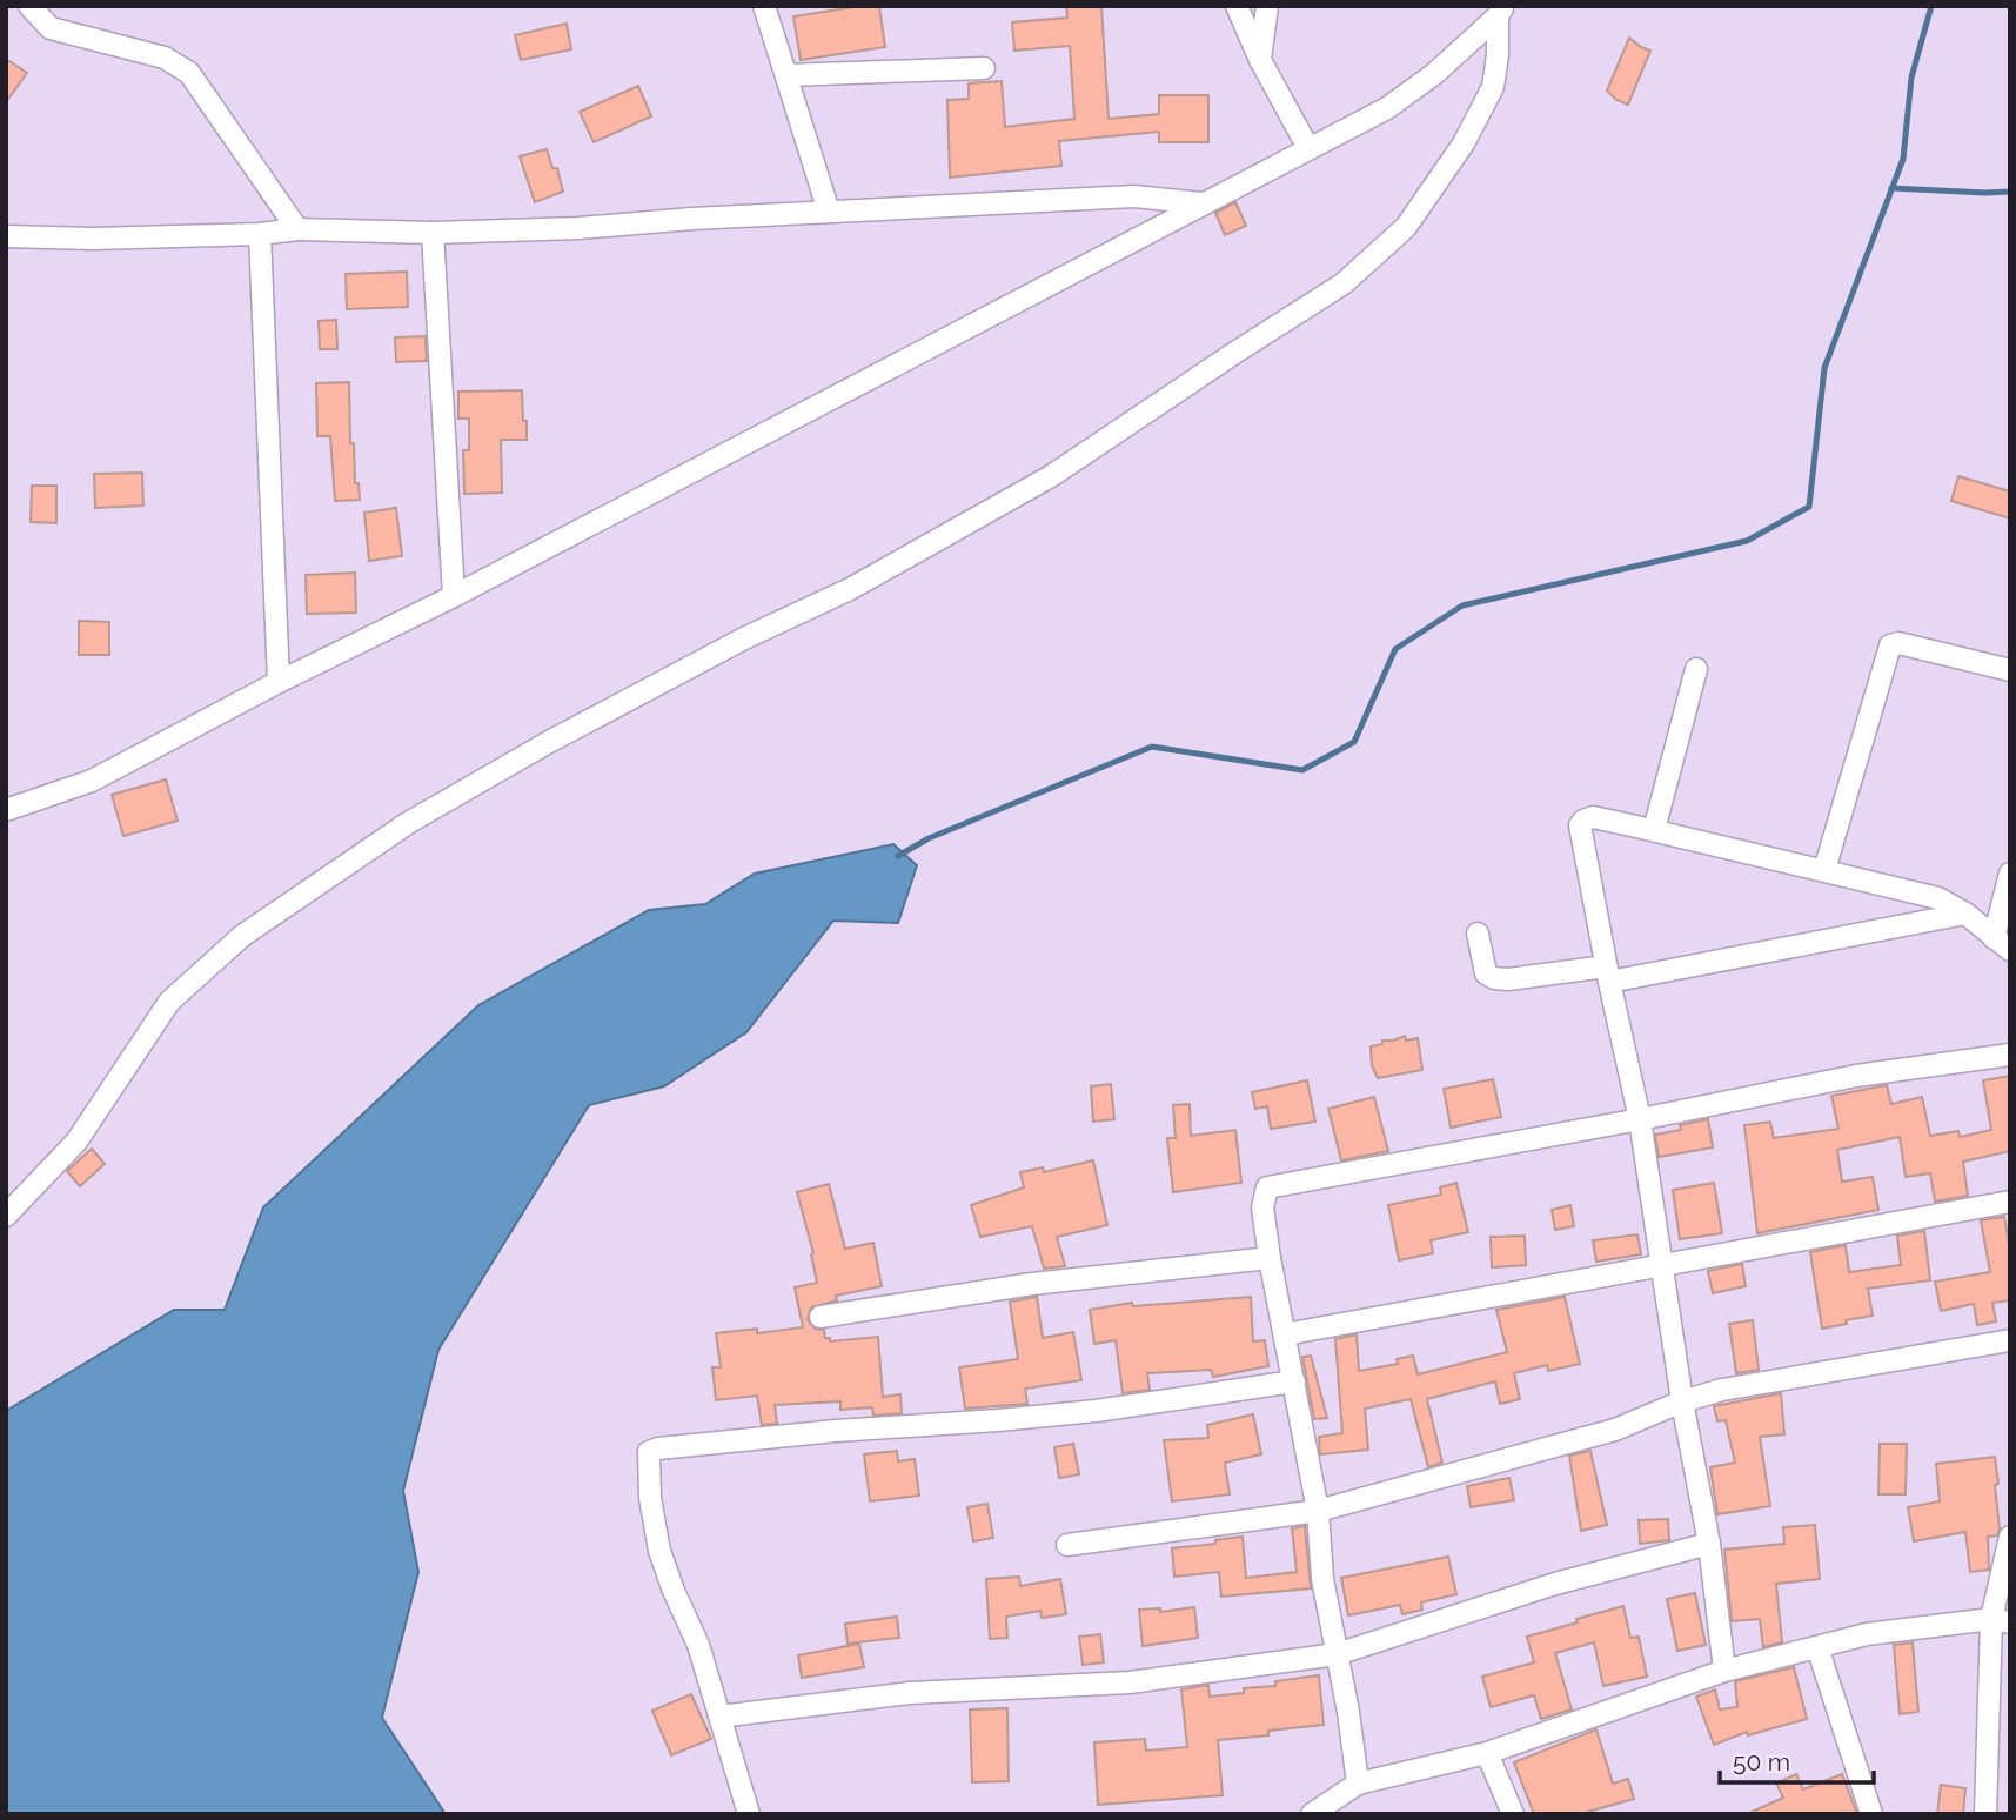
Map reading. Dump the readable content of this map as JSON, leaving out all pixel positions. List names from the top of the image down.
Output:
{
  "scale_bar": "50 m"
}
